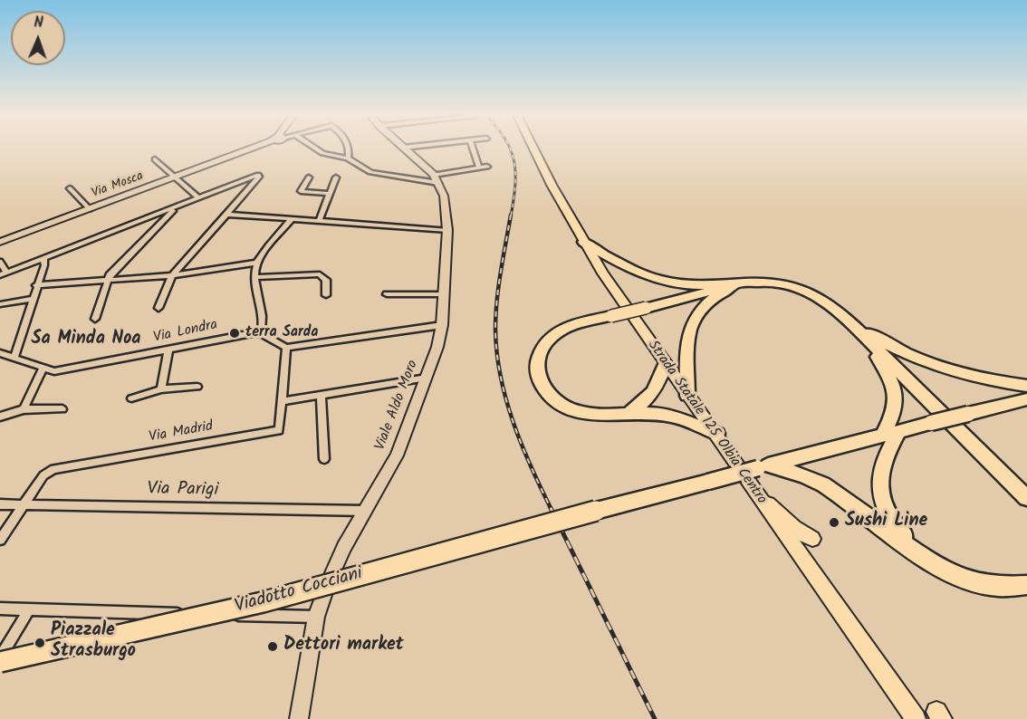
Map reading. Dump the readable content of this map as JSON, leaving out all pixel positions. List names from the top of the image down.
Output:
{
  "streets": {
    "highway": ["Viadotto Cocciani"],
    "main road": ["Via Mosca", "Viale Aldo Moro", "Strada Statale 125 Olbia Centro"],
    "street": ["Via Londra", "Via Madrid", "Via Parigi"]
  },
  "crossings": [
    ["Viale Aldo Moro", "Via Parigi"],
    ["Via Madrid", "Via Parigi"]
  ],
  "districts": ["Sa Minda Noa"],
  "places": [
    "terra Sarda",
    "Sushi Line",
    "Piazzale Strasburgo",
    "Dettori market"
  ],
  "north": "top"
}
